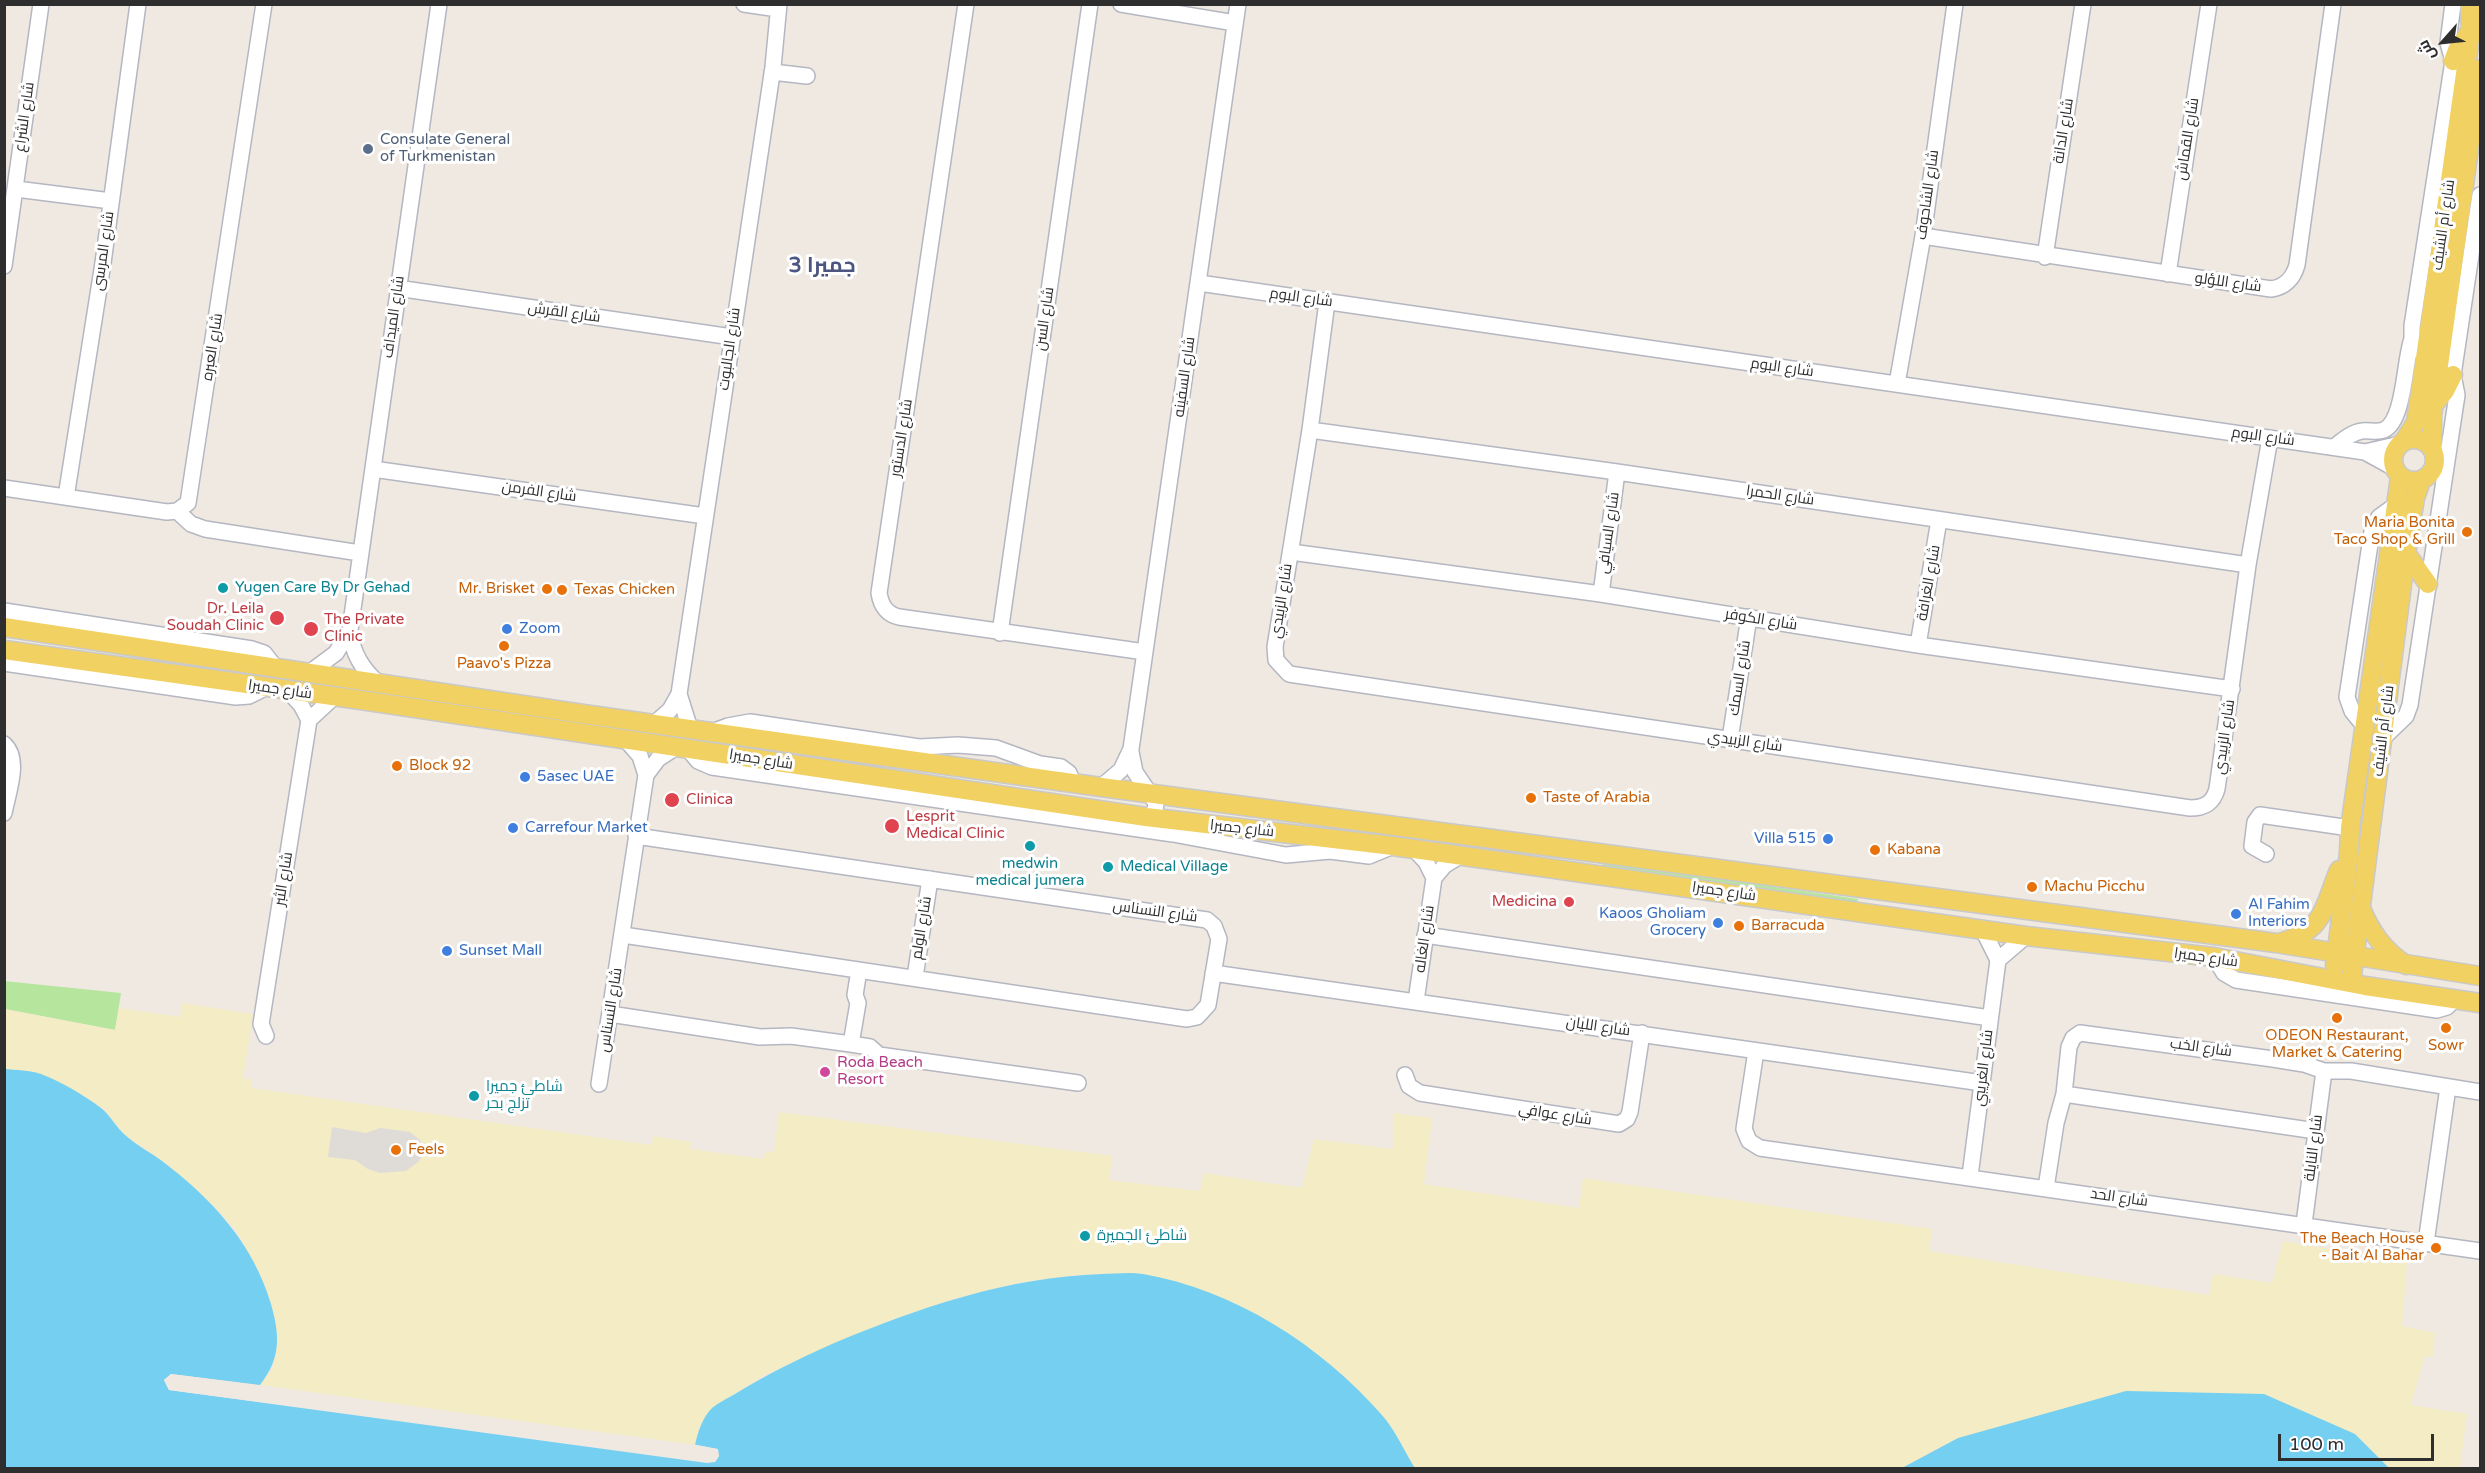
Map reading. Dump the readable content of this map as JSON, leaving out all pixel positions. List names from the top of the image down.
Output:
{
  "streets": {
    "main road": ["شارع أم الشيف", "شارع جميرا"],
    "street": [
      "شارع الشراع",
      "شارع الدانة",
      "شارع القماش",
      "شارع الشاحوف",
      "شارع المرسى",
      "شارع اللؤلو",
      "شارع البوم",
      "شارع القرش",
      "شارع الميداف",
      "شارع السن",
      "شارع العبره",
      "شارع الجالبوت",
      "شارع السفينه",
      "شارع الدستور",
      "شارع الفرمن",
      "شارع الحمرا",
      "شارع السيافي",
      "شارع الغرافة",
      "شارع الزبيدي",
      "شارع الكوفر",
      "شارع السمك",
      "شارع الثبر",
      "شارع النسناس",
      "شارع الولم",
      "شارع الغاله",
      "شارع الليان",
      "شارع الخب",
      "شارع الغريبي",
      "شارع عوافي",
      "شارع النايلة",
      "شارع الحد"
    ]
  },
  "crossings": [
    ["شارع الدانة", "شارع اللؤلو"],
    ["شارع القماش", "شارع اللؤلو"],
    ["شارع الشاحوف", "شارع اللؤلو"],
    ["شارع الشاحوف", "شارع البوم"],
    ["شارع أم الشيف", "شارع البوم"],
    ["شارع أم الشيف", "شارع جميرا"],
    ["شارع البوم", "شارع السفينه"],
    ["شارع البوم", "شارع الزبيدي"],
    ["شارع القرش", "شارع الميداف"],
    ["شارع القرش", "شارع الجالبوت"],
    ["شارع الميداف", "شارع الفرمن"],
    ["شارع الميداف", "شارع جميرا"],
    ["شارع السن", "شارع الدستور"],
    ["شارع الجالبوت", "شارع الفرمن"],
    ["شارع الجالبوت", "شارع جميرا"],
    ["شارع السفينه", "شارع الدستور"],
    ["شارع السفينه", "شارع جميرا"],
    ["شارع الحمرا", "شارع السيافي"],
    ["شارع الحمرا", "شارع الغرافة"],
    ["شارع الحمرا", "شارع الزبيدي"],
    ["شارع السيافي", "شارع الكوفر"],
    ["شارع الغرافة", "شارع الكوفر"],
    ["شارع الزبيدي", "شارع الكوفر"],
    ["شارع الزبيدي", "شارع السمك"],
    ["شارع الكوفر", "شارع السمك"],
    ["شارع النسناس", "شارع الولم"],
    ["شارع النسناس", "شارع الليان"],
    ["شارع الغاله", "شارع الليان"],
    ["شارع الليان", "شارع الغريبي"],
    ["شارع الليان", "شارع عوافي"],
    ["شارع الليان", "شارع الحد"],
    ["شارع الخب", "شارع النايلة"],
    ["شارع الخب", "شارع الحد"],
    ["شارع الغريبي", "شارع الحد"],
    ["شارع النايلة", "شارع الحد"]
  ],
  "districts": ["جميرا 3"],
  "places": [
    "Consulate General of Turkmenistan",
    "Maria Bonita Taco Shop & Grill",
    "Yugen Care By Dr Gehad",
    "Mr. Brisket",
    "Texas Chicken",
    "Dr. Leila Soudah Clinic",
    "The Private Clinic",
    "Zoom",
    "Paavo's Pizza",
    "Block 92",
    "5asec UAE",
    "Taste of Arabia",
    "Clinica",
    "Lesprit Medical Clinic",
    "Carrefour Market",
    "Villa 515",
    "medwin medical jumera",
    "Kabana",
    "Medical Village",
    "Machu Picchu",
    "Medicina",
    "Al Fahim Interiors",
    "Kaoos Gholiam Grocery",
    "Barracuda",
    "Sunset Mall",
    "ODEON Restaurant, Market & Catering",
    "Sowr",
    "Roda Beach Resort",
    "شاطئ جميرا تزلج بحر",
    "Feels",
    "شاطئ الجميرة",
    "The Beach House - Bait Al Bahar"
  ],
  "scale_bar": "100 m",
  "north": "bottom left"
}
